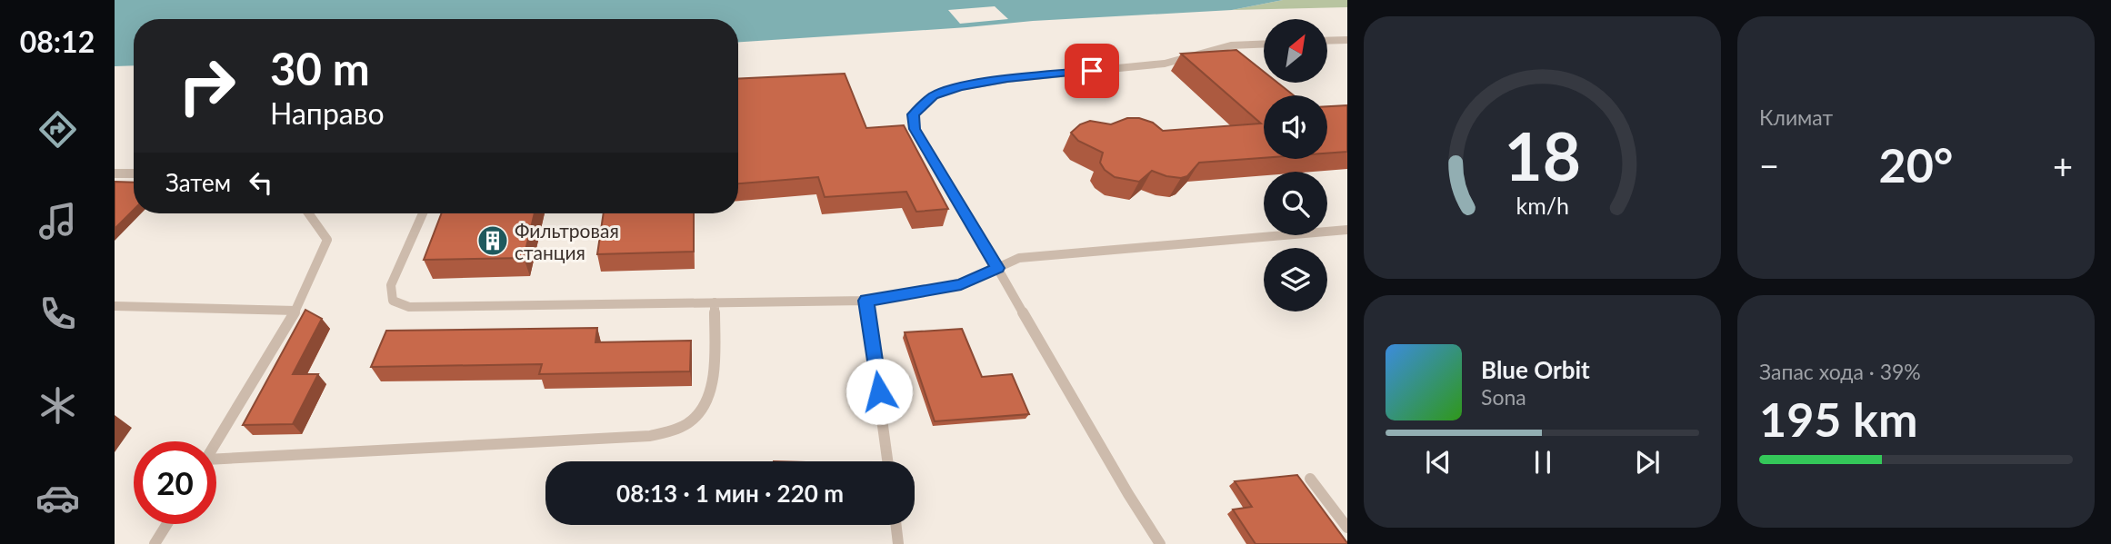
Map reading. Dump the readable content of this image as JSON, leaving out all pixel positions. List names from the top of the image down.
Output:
{
  "places": {
    "building": ["Фильтровая станция"]
  },
  "north": "top right",
  "page": {
    "tabs": "08:12",
    "tile": [
      "Климат",
      ["Запас хода · 39%", "195 km"]
    ],
    "turn": ["30 m", "Направо"],
    "heat": ["−", "20°", "+"],
    "then": "Затем",
    "song": ["Blue Orbit", "Sona"],
    "limit": "20",
    "trip": "08:13 · 1 мин · 220 m",
    "gauge": ["18", "km/h"]
  }
}
